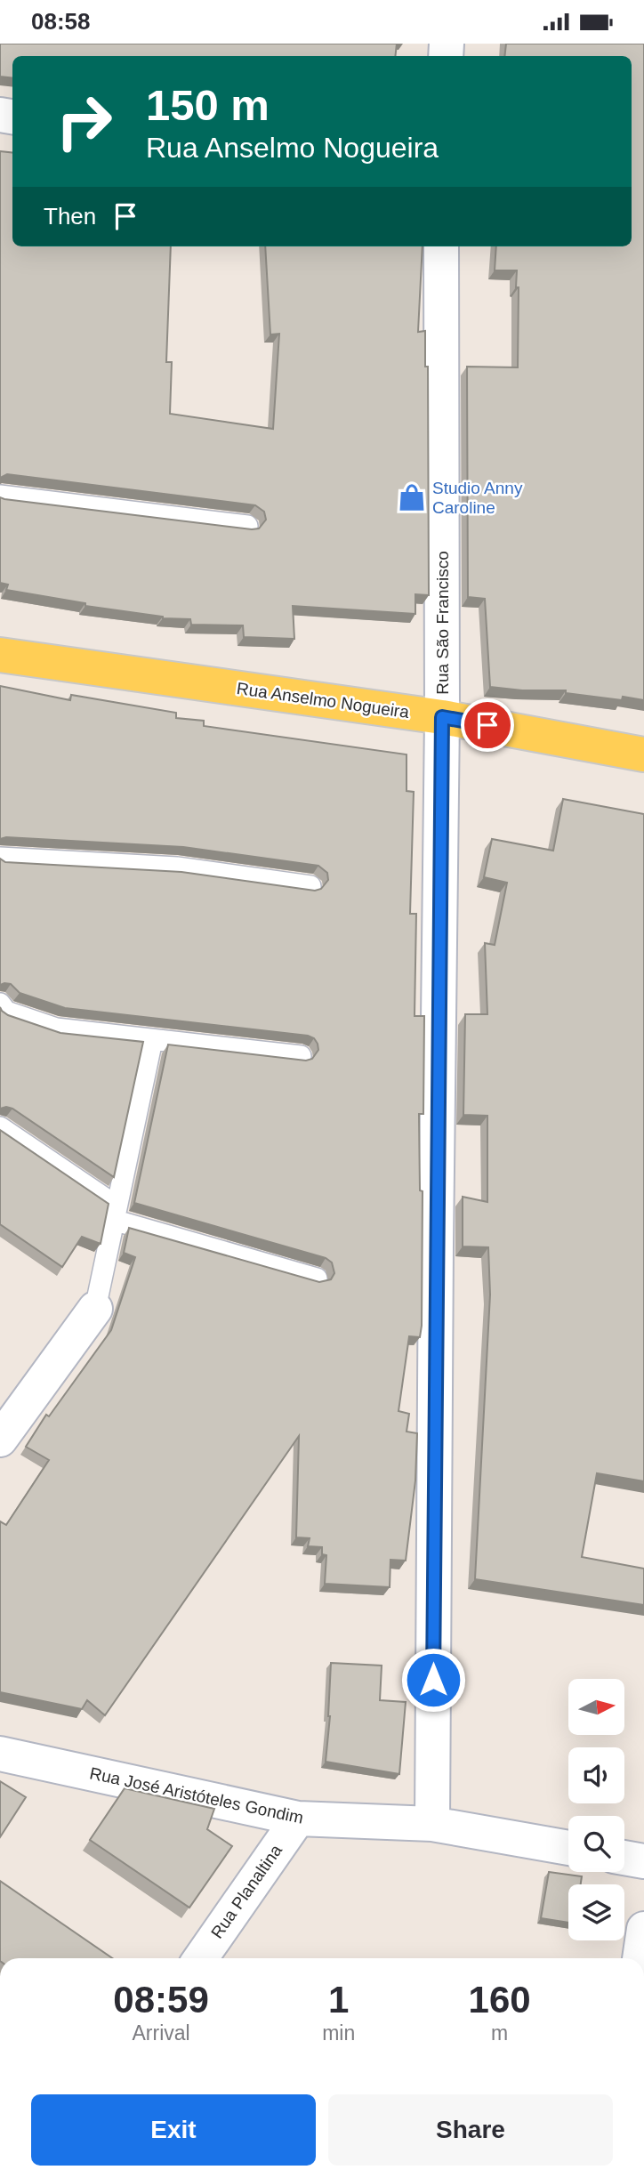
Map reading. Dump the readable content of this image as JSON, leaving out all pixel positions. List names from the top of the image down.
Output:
{
  "streets": {
    "main road": ["Rua Anselmo Nogueira"],
    "street": ["Rua São Francisco", "Rua José Aristóteles Gondim", "Rua Planaltina"]
  },
  "crossings": [
    ["Rua São Francisco", "Rua Anselmo Nogueira"],
    ["Rua São Francisco", "Rua José Aristóteles Gondim"],
    ["Rua José Aristóteles Gondim", "Rua Planaltina"]
  ],
  "places": {
    "shop": ["Studio Anny Caroline"]
  },
  "north": "right",
  "page": {
    "status": "08:58",
    "turn": ["150 m", "Rua Anselmo Nogueira"],
    "then": "Then",
    "eta": [
      "08:59",
      "Arrival",
      "1",
      "min",
      "160",
      "m"
    ],
    "buttons": ["Exit", "Share"]
  }
}
